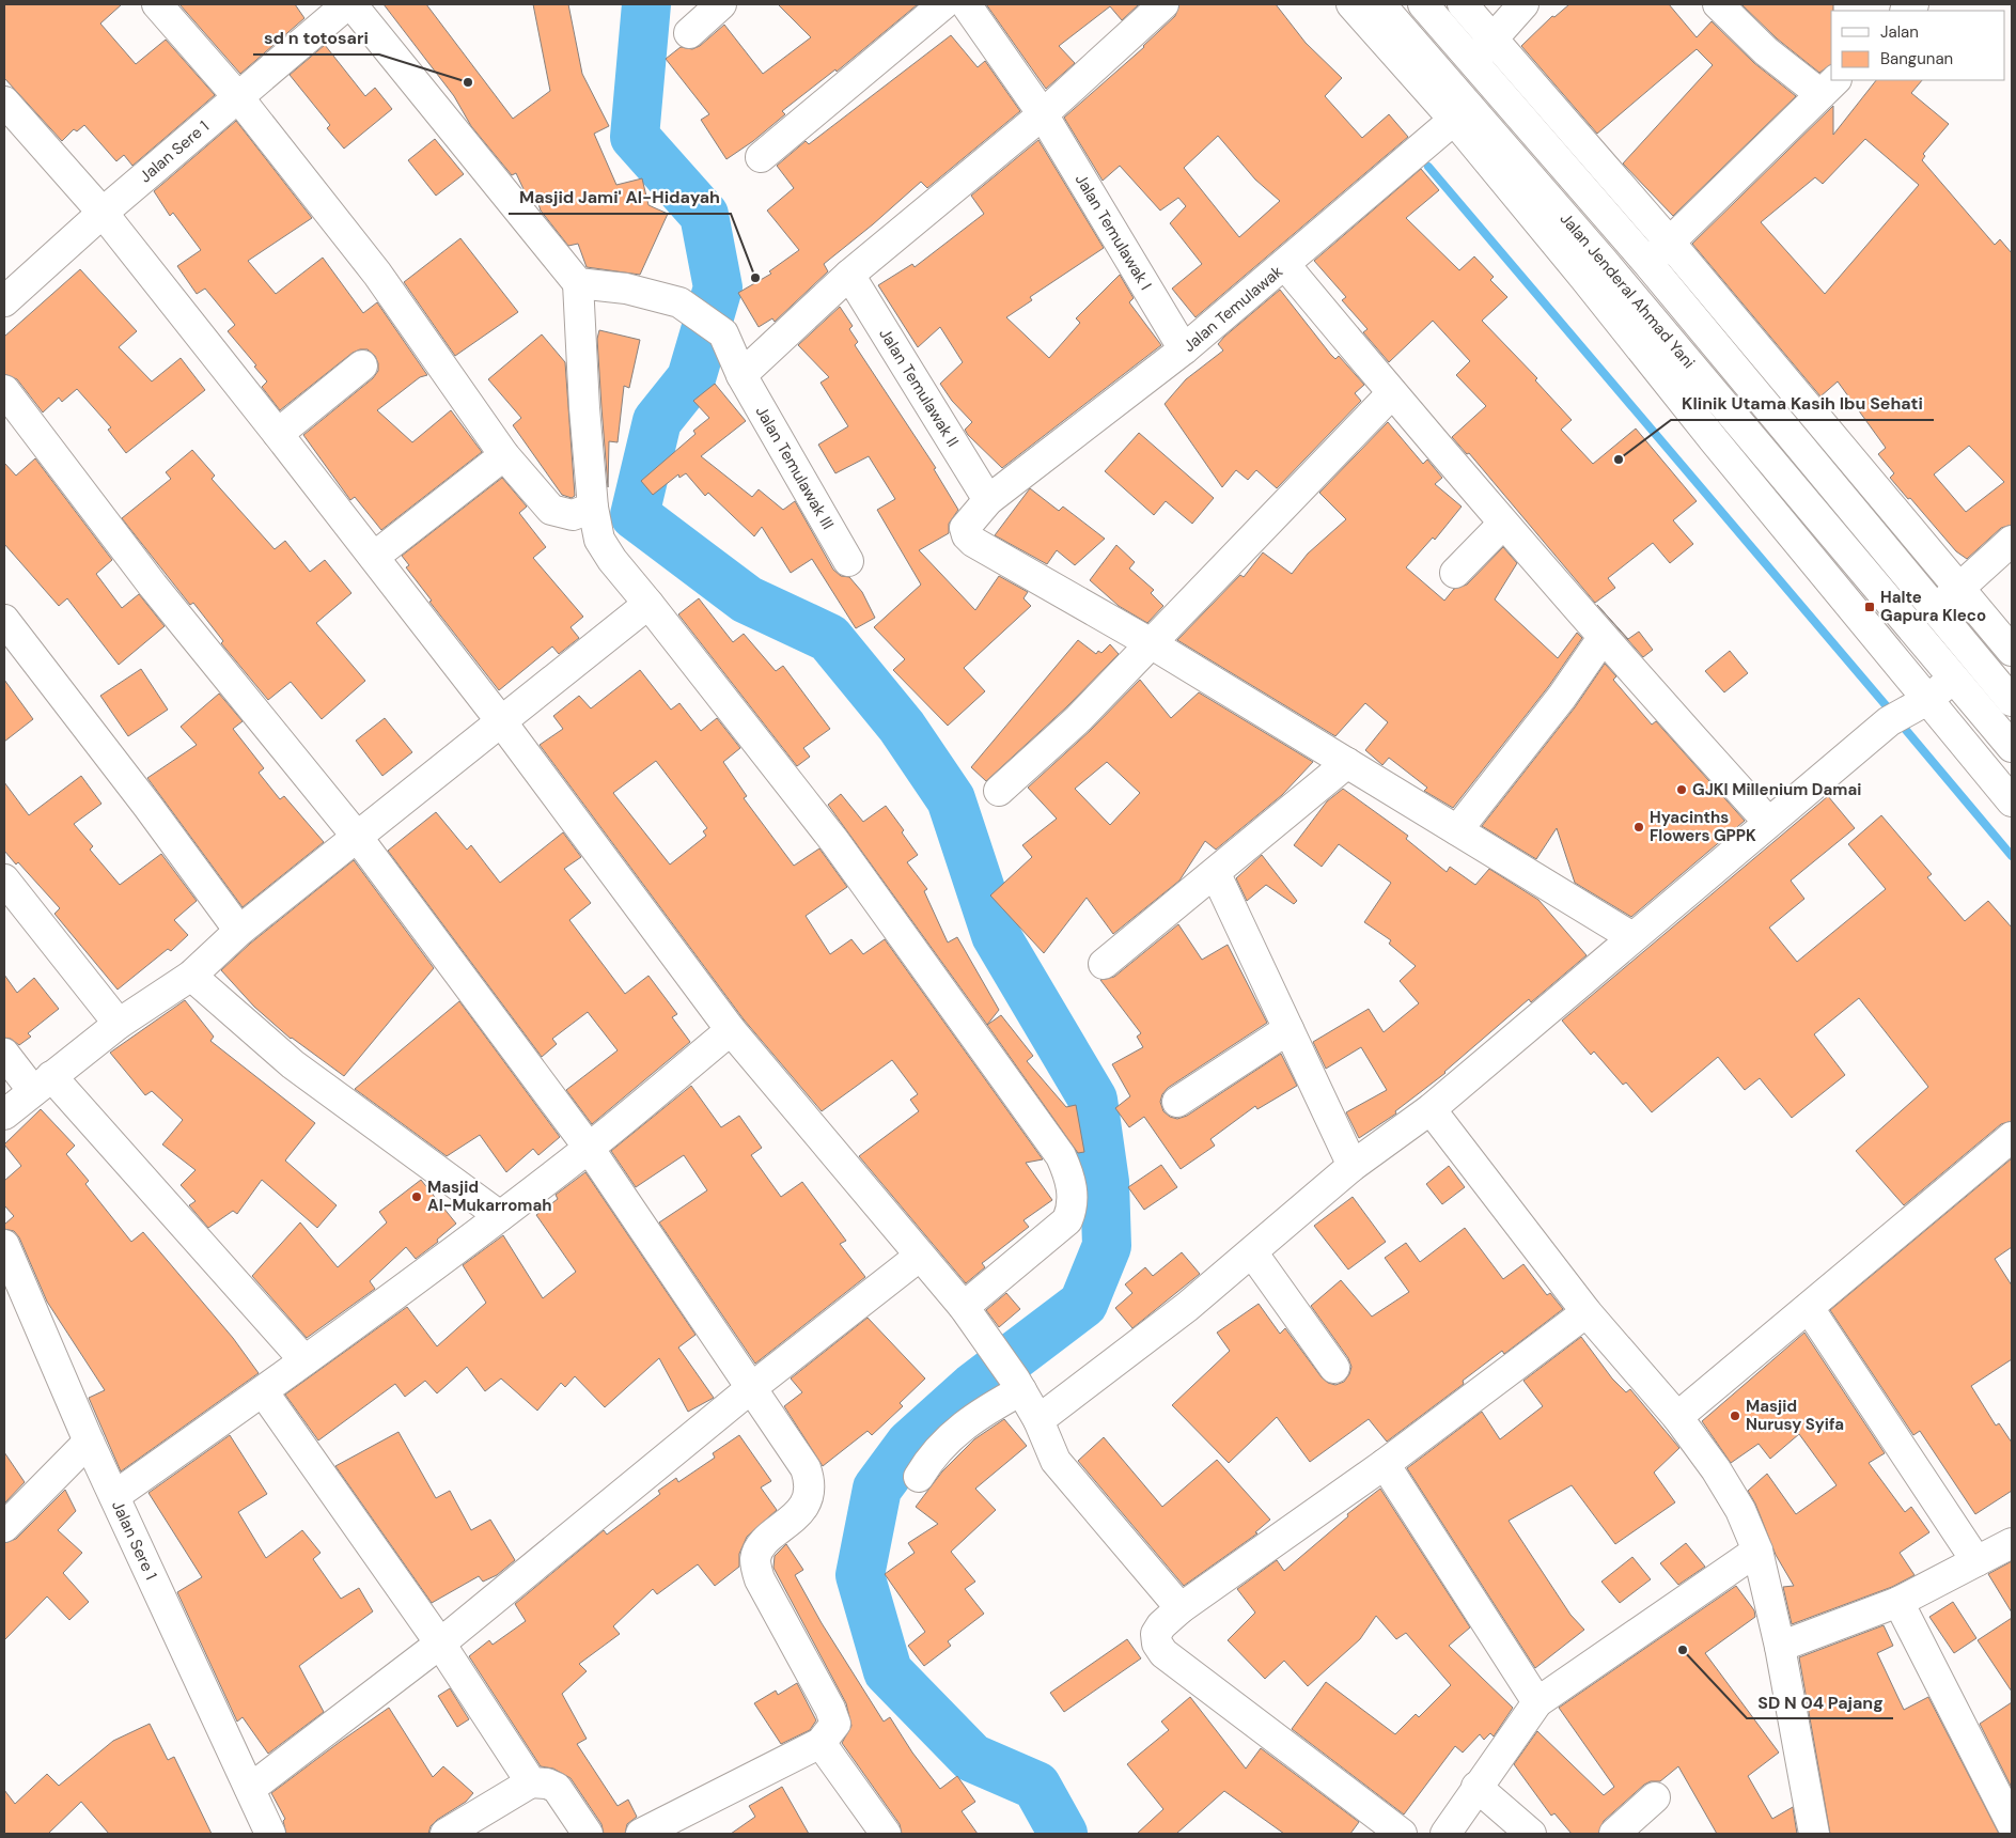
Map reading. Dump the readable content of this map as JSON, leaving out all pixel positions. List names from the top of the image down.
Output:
{
  "streets": {
    "main road": [
      "Jalan Sere 1",
      "Jalan Temulawak I",
      "Jalan Jenderal Ahmad Yani",
      "Jalan Temulawak",
      "Jalan Temulawak II",
      "Jalan Temulawak III"
    ]
  },
  "crossings": [
    ["Jalan Temulawak I", "Jalan Temulawak"],
    ["Jalan Jenderal Ahmad Yani", "Jalan Temulawak"],
    ["Jalan Temulawak", "Jalan Temulawak II"]
  ],
  "places": {
    "other": [
      "sd n totosari",
      "Masjid Jami' Al-Hidayah",
      "Klinik Utama Kasih Ibu Sehati",
      "GJKI Millenium Damai",
      "Hyacinths Flowers GPPK",
      "Masjid Al-Mukarromah",
      "Masjid Nurusy Syifa",
      "SD N 04 Pajang"
    ],
    "transit": ["Halte Gapura Kleco"]
  },
  "legend": ["Jalan", "Bangunan"]
}
